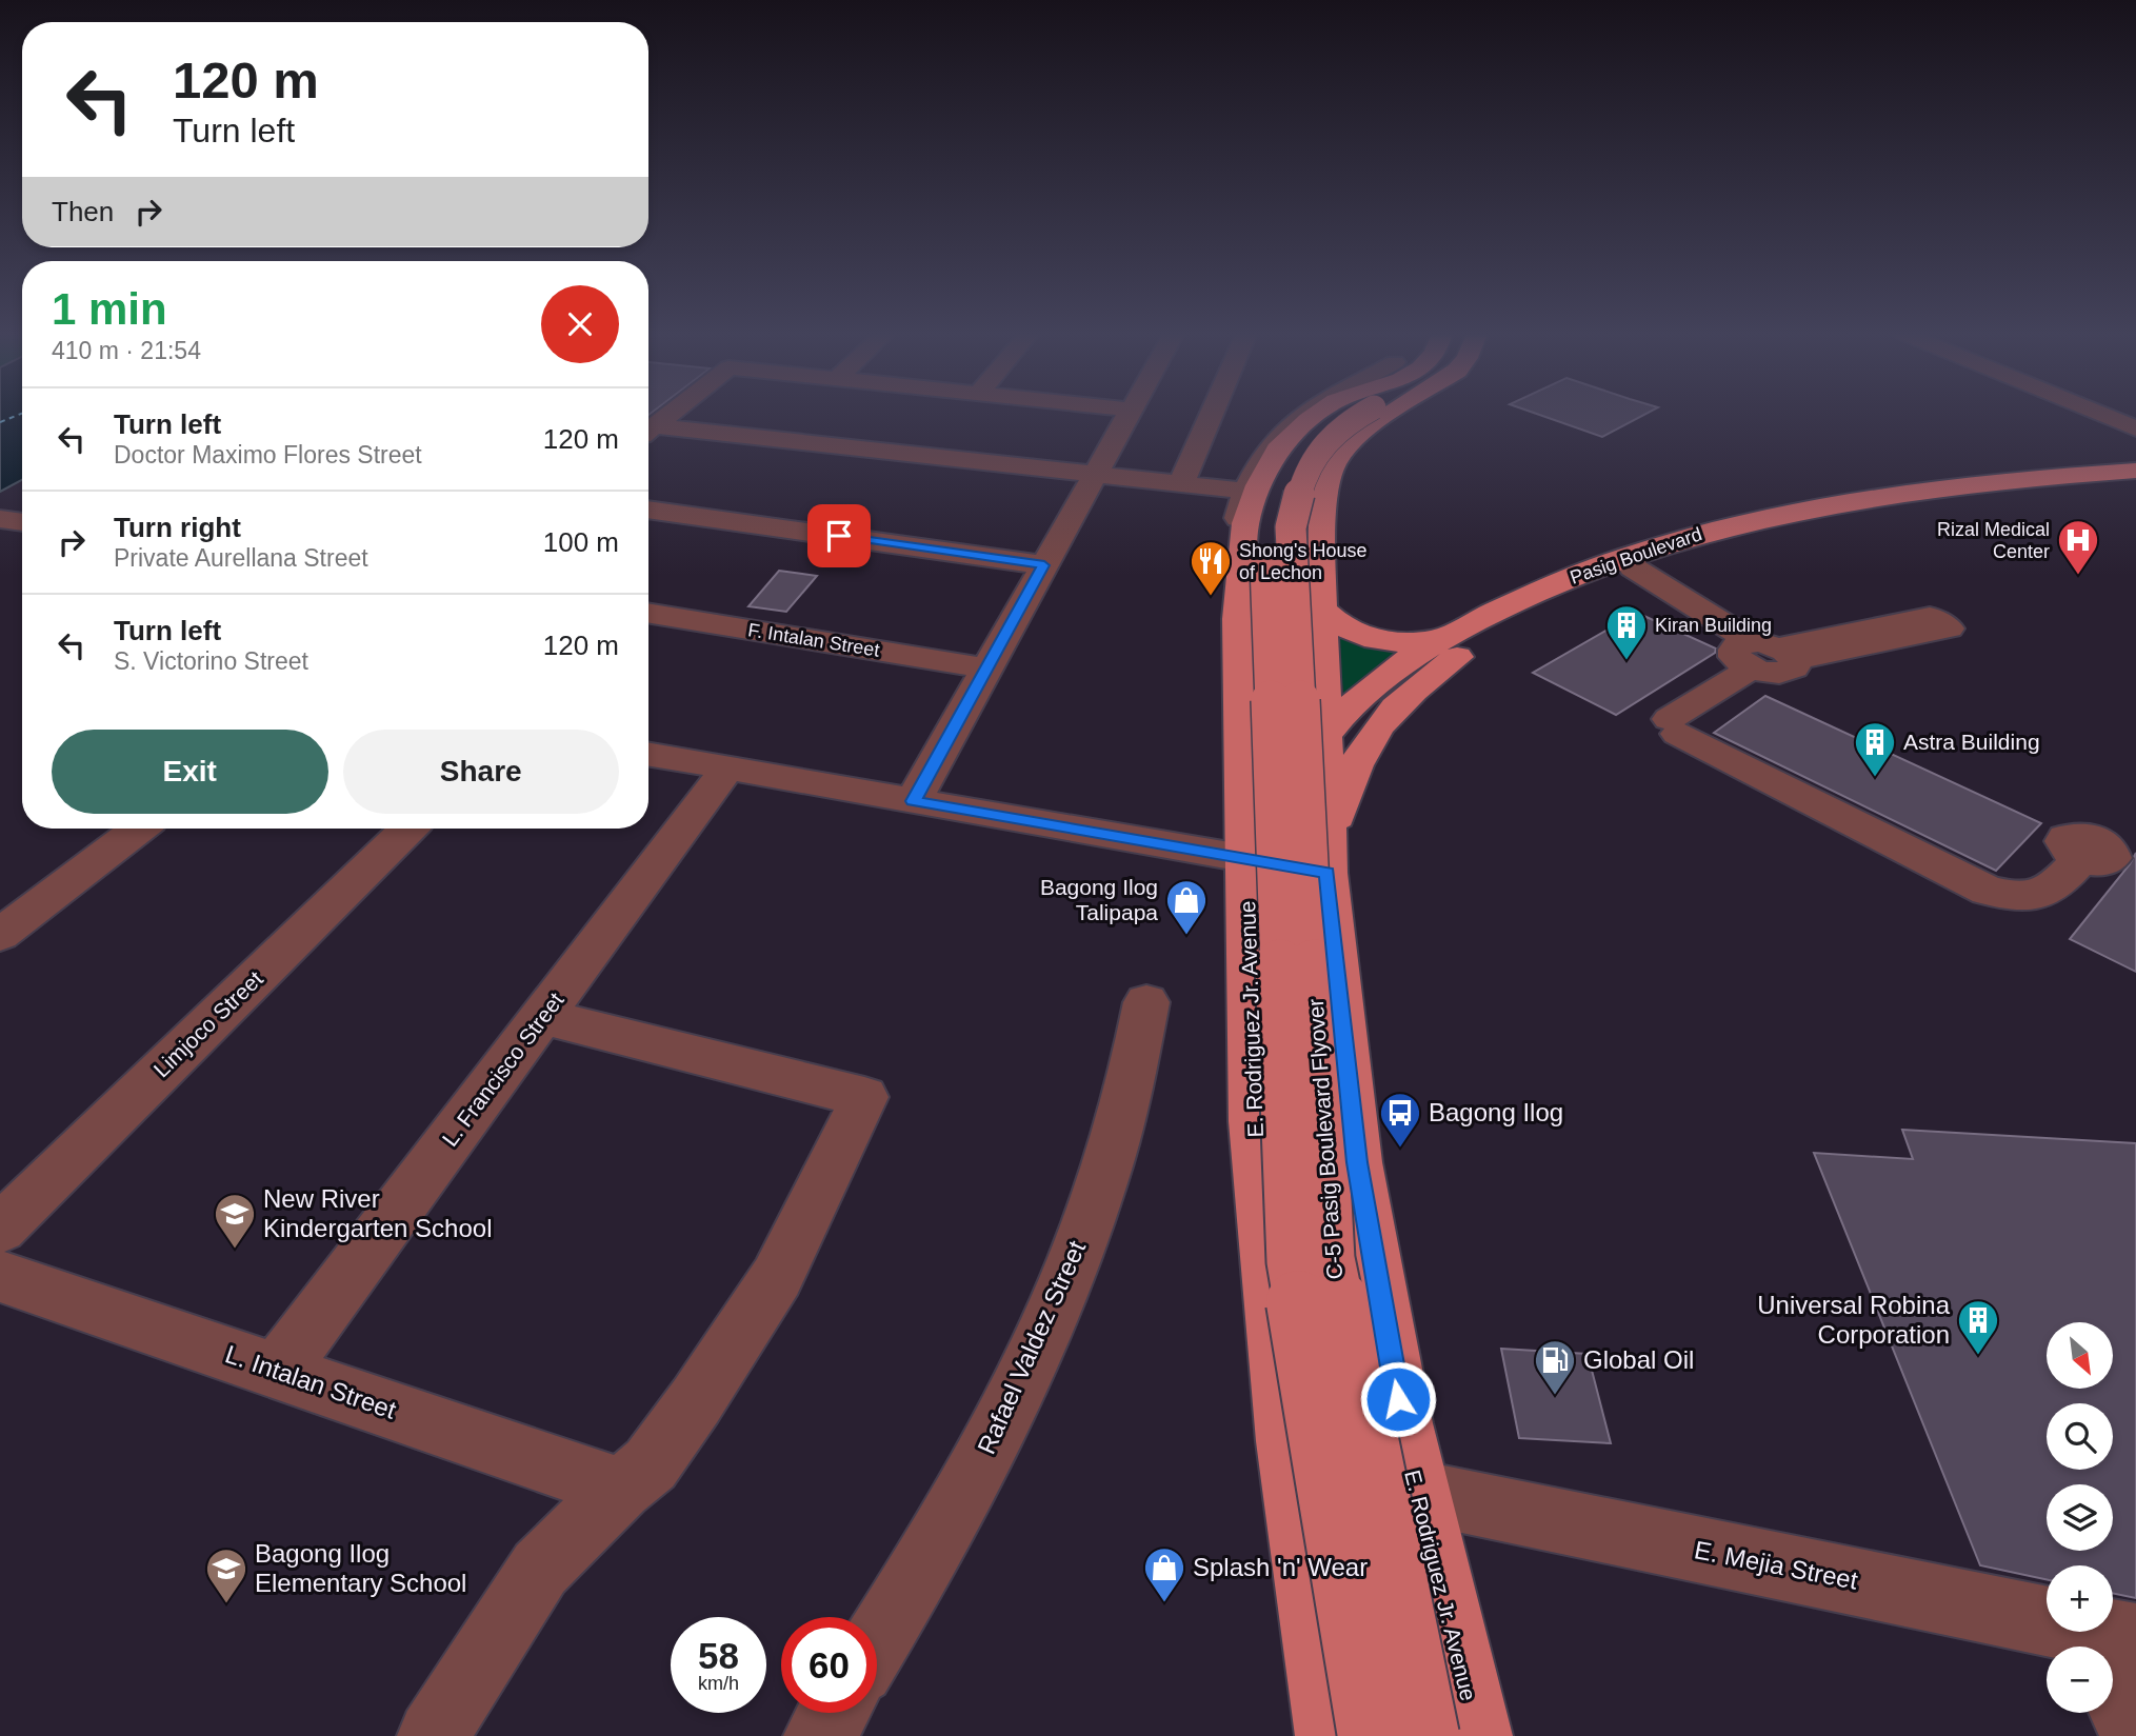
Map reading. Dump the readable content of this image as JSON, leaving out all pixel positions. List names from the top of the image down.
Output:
{
  "streets": {
    "main road": ["Pasig Boulevard", "E. Rodriguez Jr. Avenue", "C-5 Pasig Boulevard Flyover"],
    "street": [
      "F. Intalan Street",
      "Limjoco Street",
      "L. Francisco Street",
      "Rafael Valdez Street",
      "L. Intalan Street",
      "E. Mejia Street"
    ]
  },
  "crossings": [
    ["Pasig Boulevard", "E. Rodriguez Jr. Avenue"],
    ["E. Rodriguez Jr. Avenue", "E. Mejia Street"],
    ["L. Francisco Street", "L. Intalan Street"]
  ],
  "places": {
    "hospital": ["Rizal Medical Center"],
    "restaurant": ["Shong's House of Lechon"],
    "building": ["Kiran Building", "Astra Building", "Universal Robina Corporation"],
    "shop": ["Bagong Ilog Talipapa", "Splash 'n' Wear"],
    "bus stop": ["Bagong Ilog"],
    "school or university": ["New River Kindergarten School", "Bagong Ilog Elementary School"],
    "fuel station": ["Global Oil"]
  },
  "north": "bottom right",
  "page": {
    "turn": ["120 m", "Turn left"],
    "then": "Then",
    "heading": ["1 min", "410 m · 21:54"],
    "list": [
      {
        "name": "Turn left",
        "note": "Doctor Maximo Flores Street",
        "value": "120 m"
      },
      {
        "name": "Turn right",
        "note": "Private Aurellana Street",
        "value": "100 m"
      },
      {
        "name": "Turn left",
        "note": "S. Victorino Street",
        "value": "120 m"
      }
    ],
    "buttons": ["Exit", "Share"],
    "map_buttons": ["+", "−"],
    "speed": "58 km/h",
    "limit": "60"
  }
}
